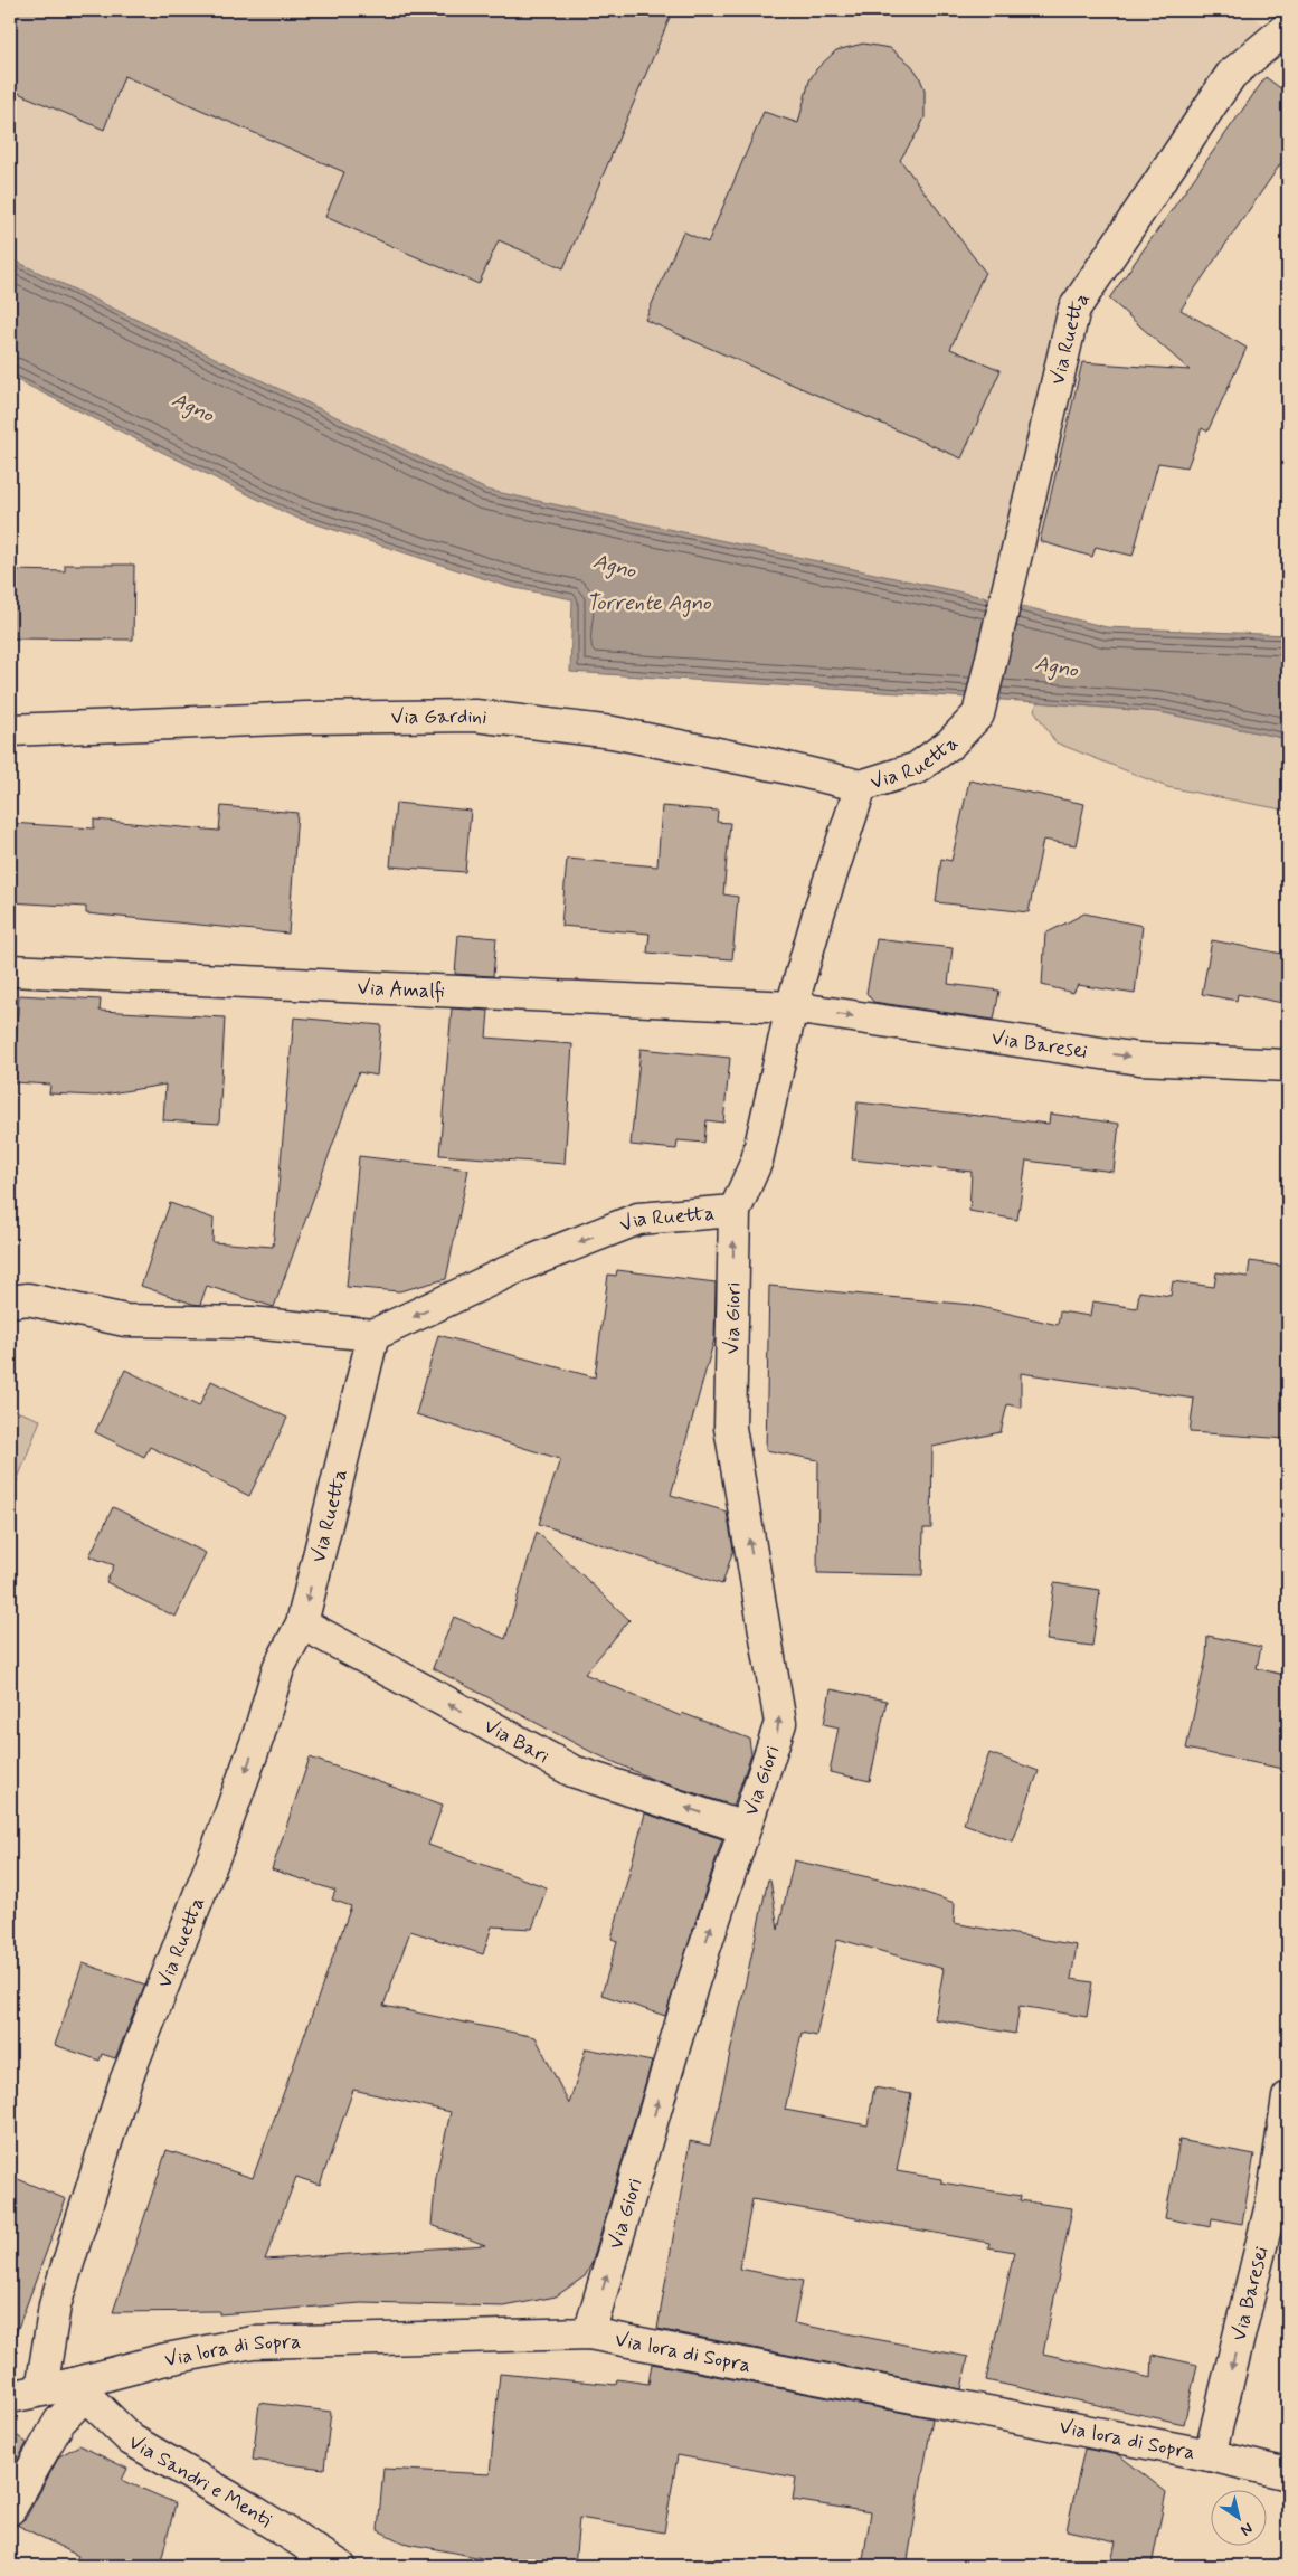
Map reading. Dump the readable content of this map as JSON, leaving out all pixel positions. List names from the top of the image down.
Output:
{
  "streets": {
    "street": [
      "Via Ruetta",
      "Via Gardini",
      "Via Amalfi",
      "Via Baresei",
      "Via Giori",
      "Via Bari",
      "Via lora di Sopra",
      "Via Sandri e Menti"
    ]
  },
  "crossings": [
    ["Via Ruetta", "Via Gardini"],
    ["Via Ruetta", "Via Amalfi"],
    ["Via Ruetta", "Via Baresei"],
    ["Via Ruetta", "Via Giori"],
    ["Via Ruetta", "Via Bari"],
    ["Via Ruetta", "Via lora di Sopra"],
    ["Via Amalfi", "Via Baresei"],
    ["Via Baresei", "Via lora di Sopra"],
    ["Via Giori", "Via Bari"],
    ["Via Giori", "Via lora di Sopra"],
    ["Via lora di Sopra", "Via Sandri e Menti"]
  ],
  "one_way": ["Via Ruetta", "Via Giori", "Via Bari"],
  "water": ["Agno", "Torrente Agno"],
  "north": "bottom right"
}
